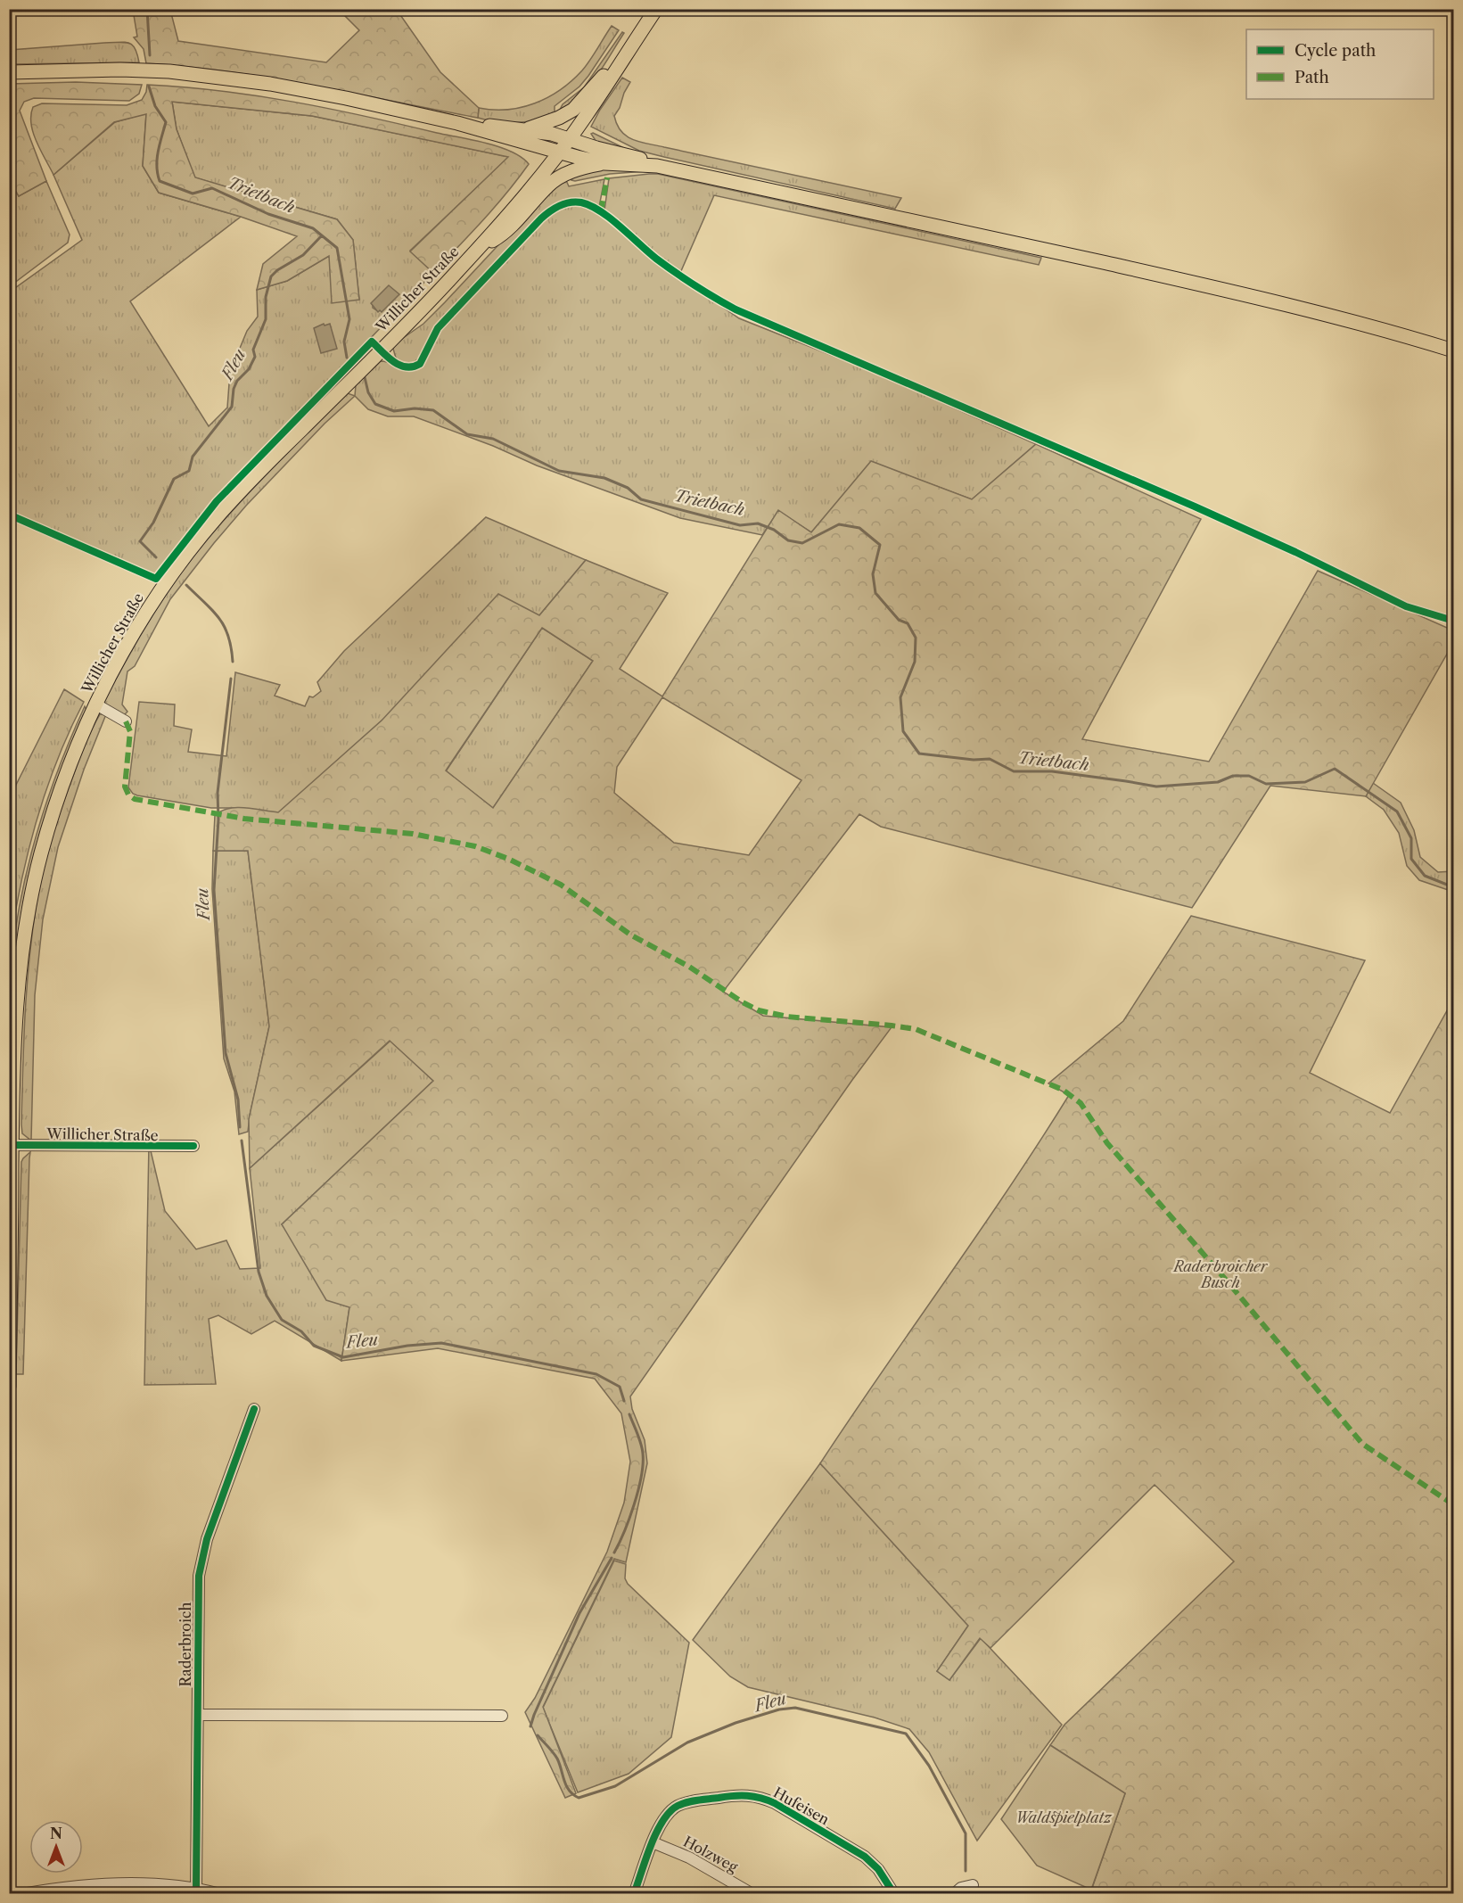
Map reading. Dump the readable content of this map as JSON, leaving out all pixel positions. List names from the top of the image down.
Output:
{
  "streets": {
    "main road": ["Willicher Straße"],
    "street": ["Raderbroich", "Hufeisen", "Holzweg"]
  },
  "crossings": [
    ["Hufeisen", "Holzweg"]
  ],
  "water": ["Trietbach", "Fleu"],
  "parks": ["Raderbroicher Busch", "Waldspielplatz"],
  "legend": ["Cycle path", "Path"],
  "north": "top"
}
